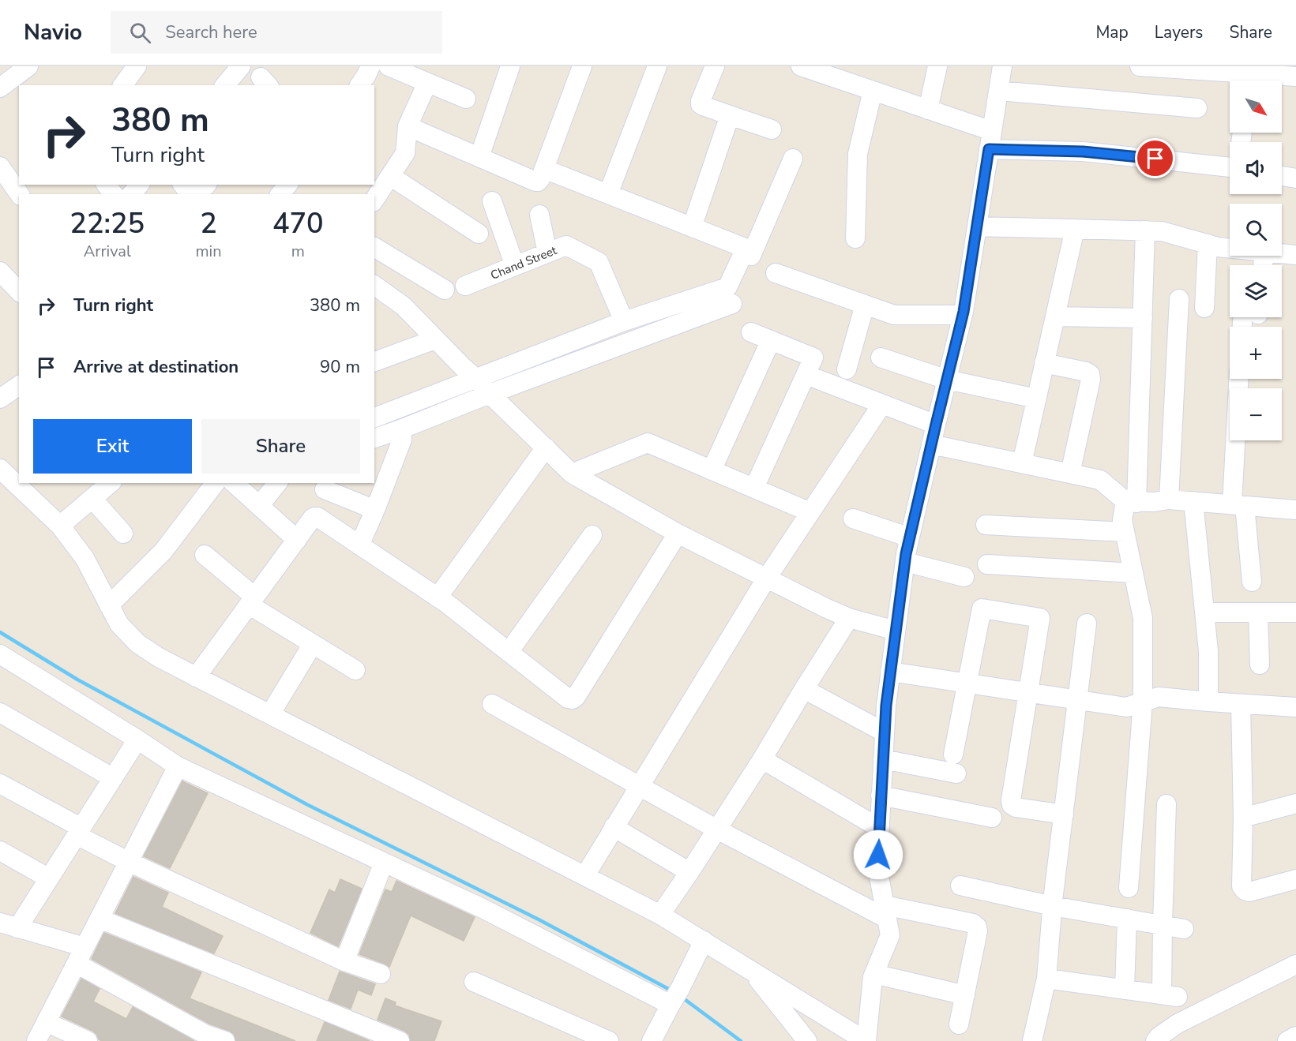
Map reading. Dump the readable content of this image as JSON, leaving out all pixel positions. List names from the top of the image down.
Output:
{
  "streets": {
    "street": ["Chand Street"]
  },
  "north": "bottom right",
  "page": {
    "header": "Navio",
    "search": "Search here",
    "nav": ["Map", "Layers", "Share"],
    "map_buttons": ["+", "−"],
    "turn": ["380 m", "Turn right"],
    "eta": [
      "22:25",
      "Arrival",
      "2",
      "min",
      "470",
      "m"
    ],
    "list": [
      {
        "name": "Turn right",
        "value": "380 m"
      },
      {
        "name": "Arrive at destination",
        "value": "90 m"
      }
    ],
    "buttons": ["Exit", "Share"]
  }
}
